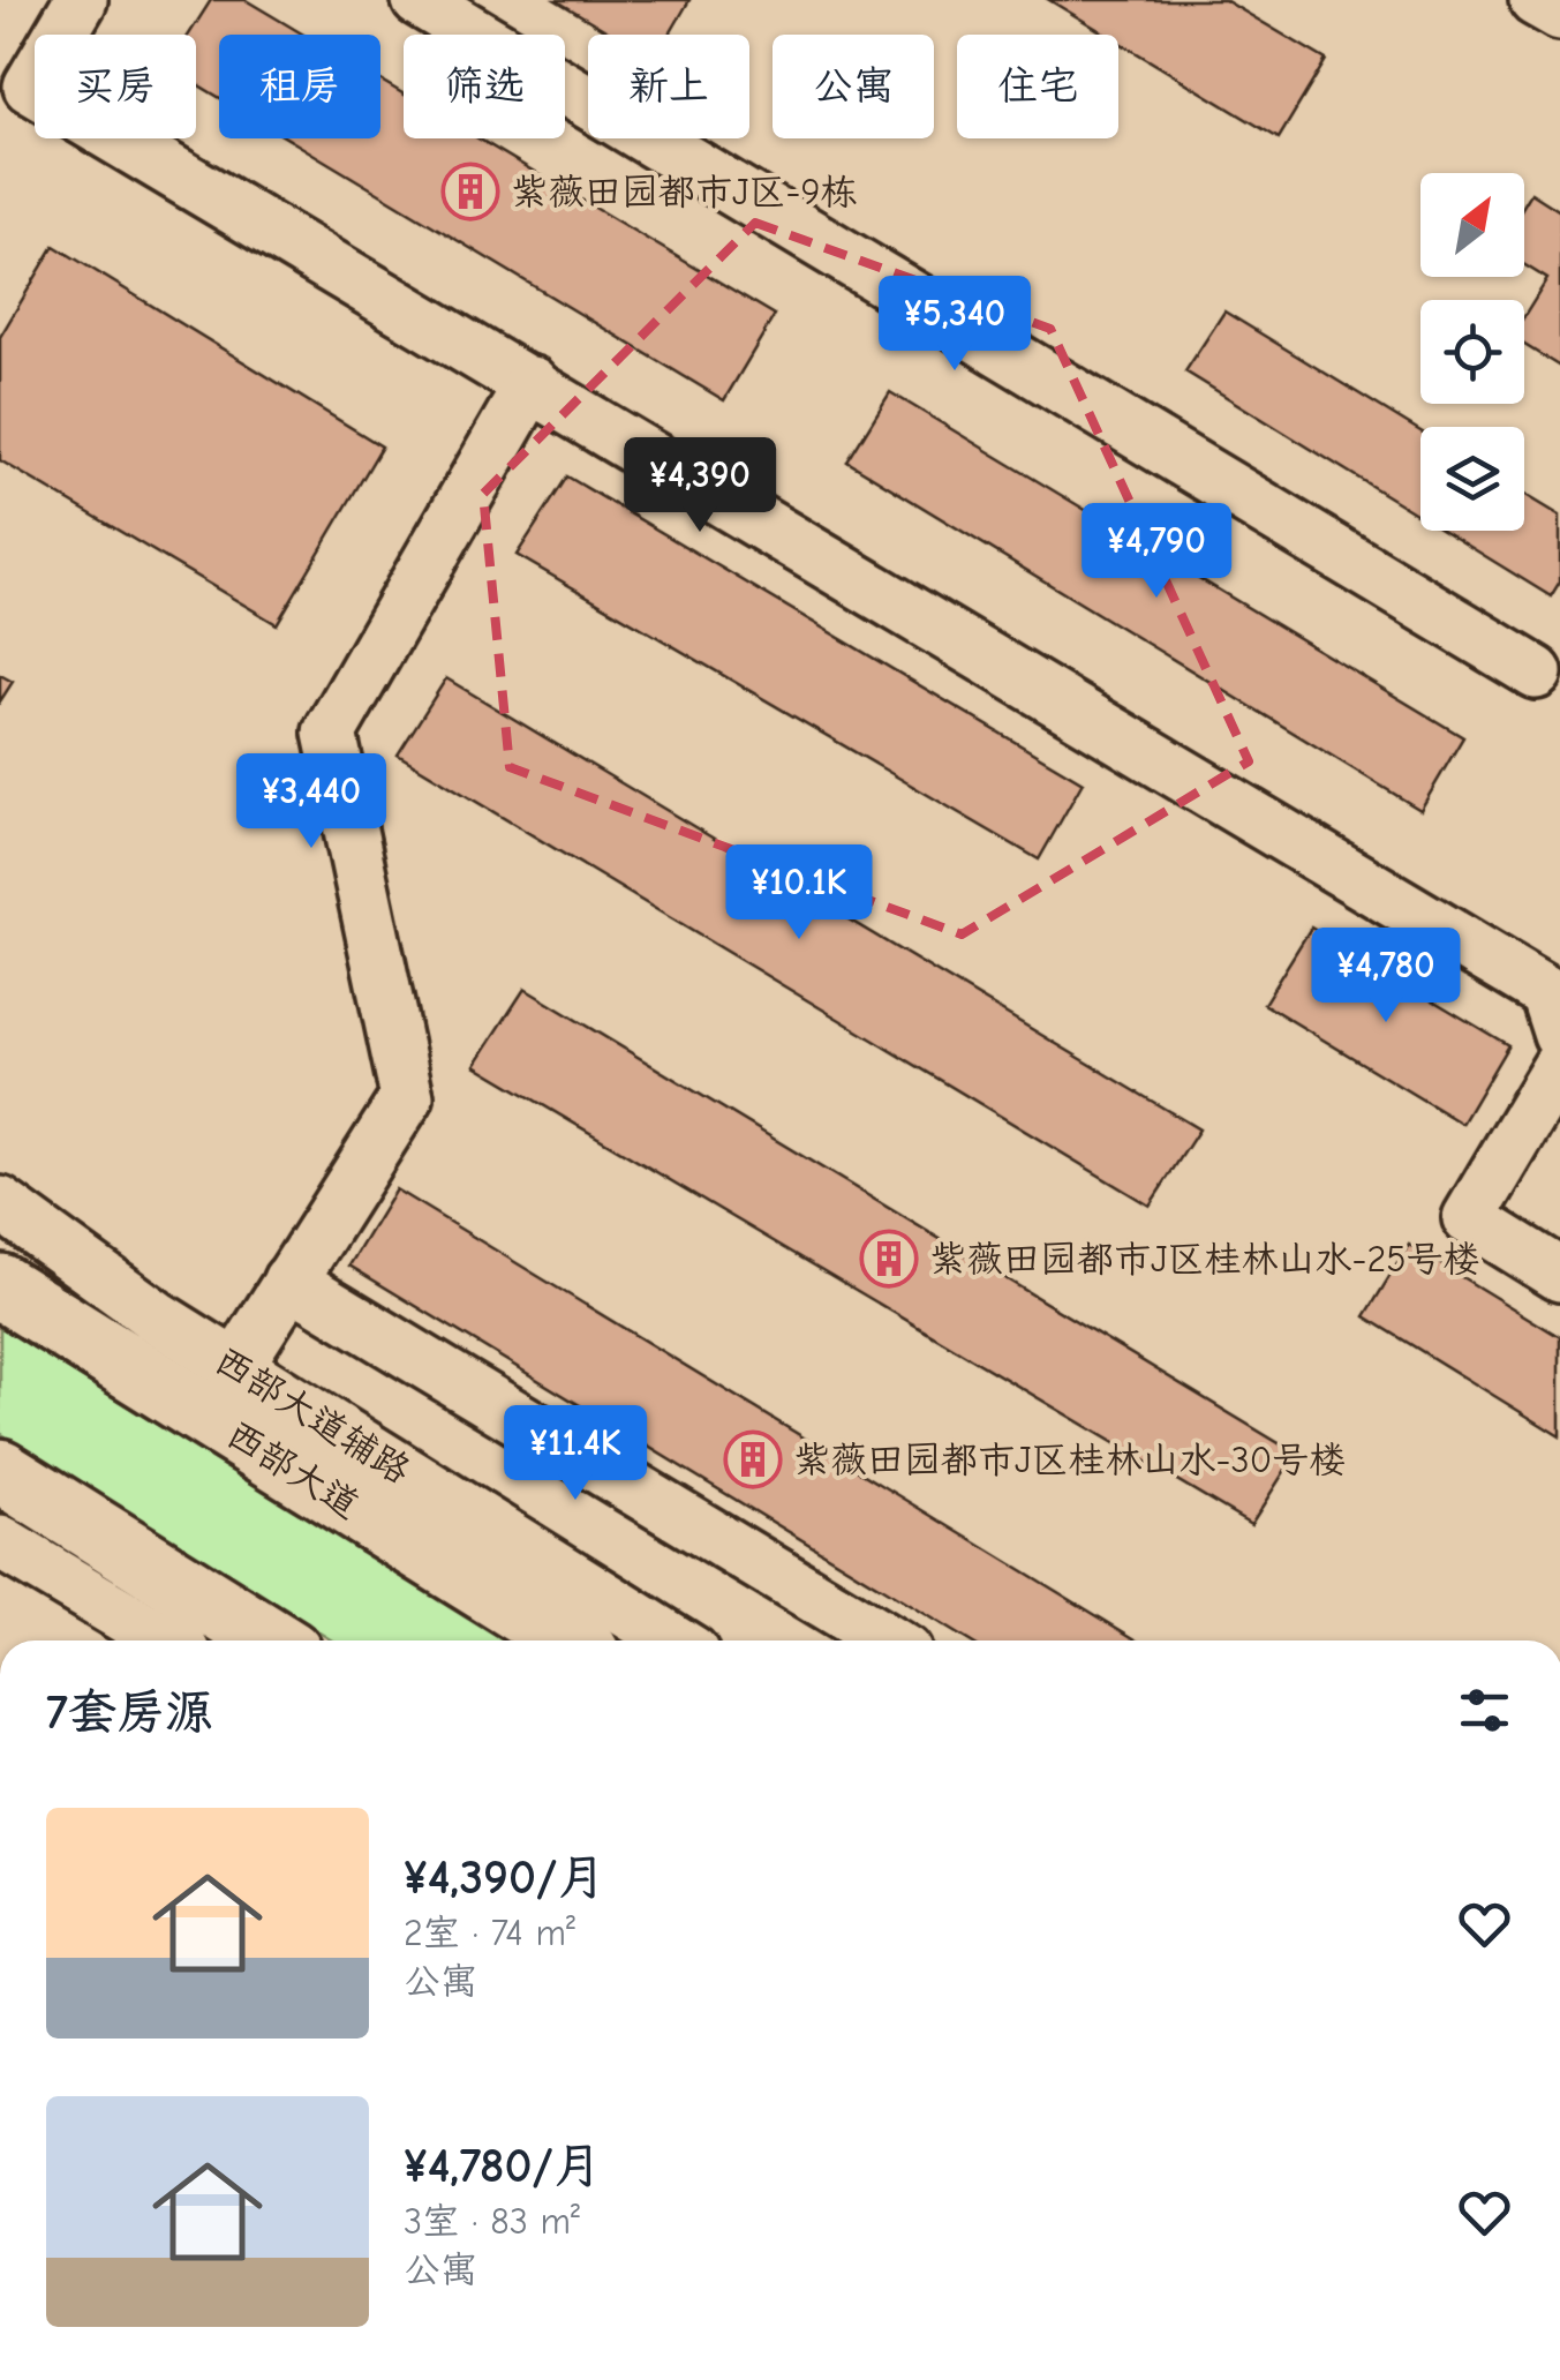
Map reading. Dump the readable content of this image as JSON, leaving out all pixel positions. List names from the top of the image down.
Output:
{
  "streets": {
    "main road": ["西部大道"],
    "street": ["西部大道辅路"]
  },
  "places": {
    "building": ["紫薇田园都市J区-9栋", "紫薇田园都市J区桂林山水-25号楼", "紫薇田园都市J区桂林山水-30号楼"]
  },
  "north": "top right",
  "page": {
    "chip": [
      "买房",
      "租房",
      "筛选",
      "新上",
      "公寓",
      "住宅"
    ],
    "price": [
      "¥5,340",
      "¥4,390",
      "¥4,790",
      "¥3,440",
      "¥10.1K",
      "¥4,780",
      "¥11.4K"
    ],
    "heading": "7套房源",
    "list": [
      {
        "name": "¥4,390/月",
        "note": "2室 · 74 m² · 公寓"
      },
      {
        "name": "¥4,780/月",
        "note": "3室 · 83 m² · 公寓"
      }
    ]
  }
}
